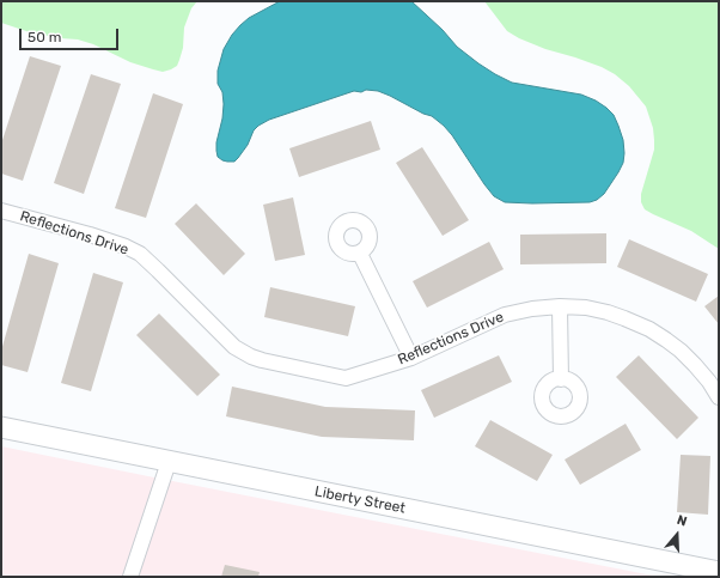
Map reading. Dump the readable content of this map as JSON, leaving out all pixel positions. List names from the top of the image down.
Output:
{
  "streets": {
    "street": ["Reflections Drive", "Liberty Street"]
  },
  "scale_bar": "50 m",
  "north": "top"
}
